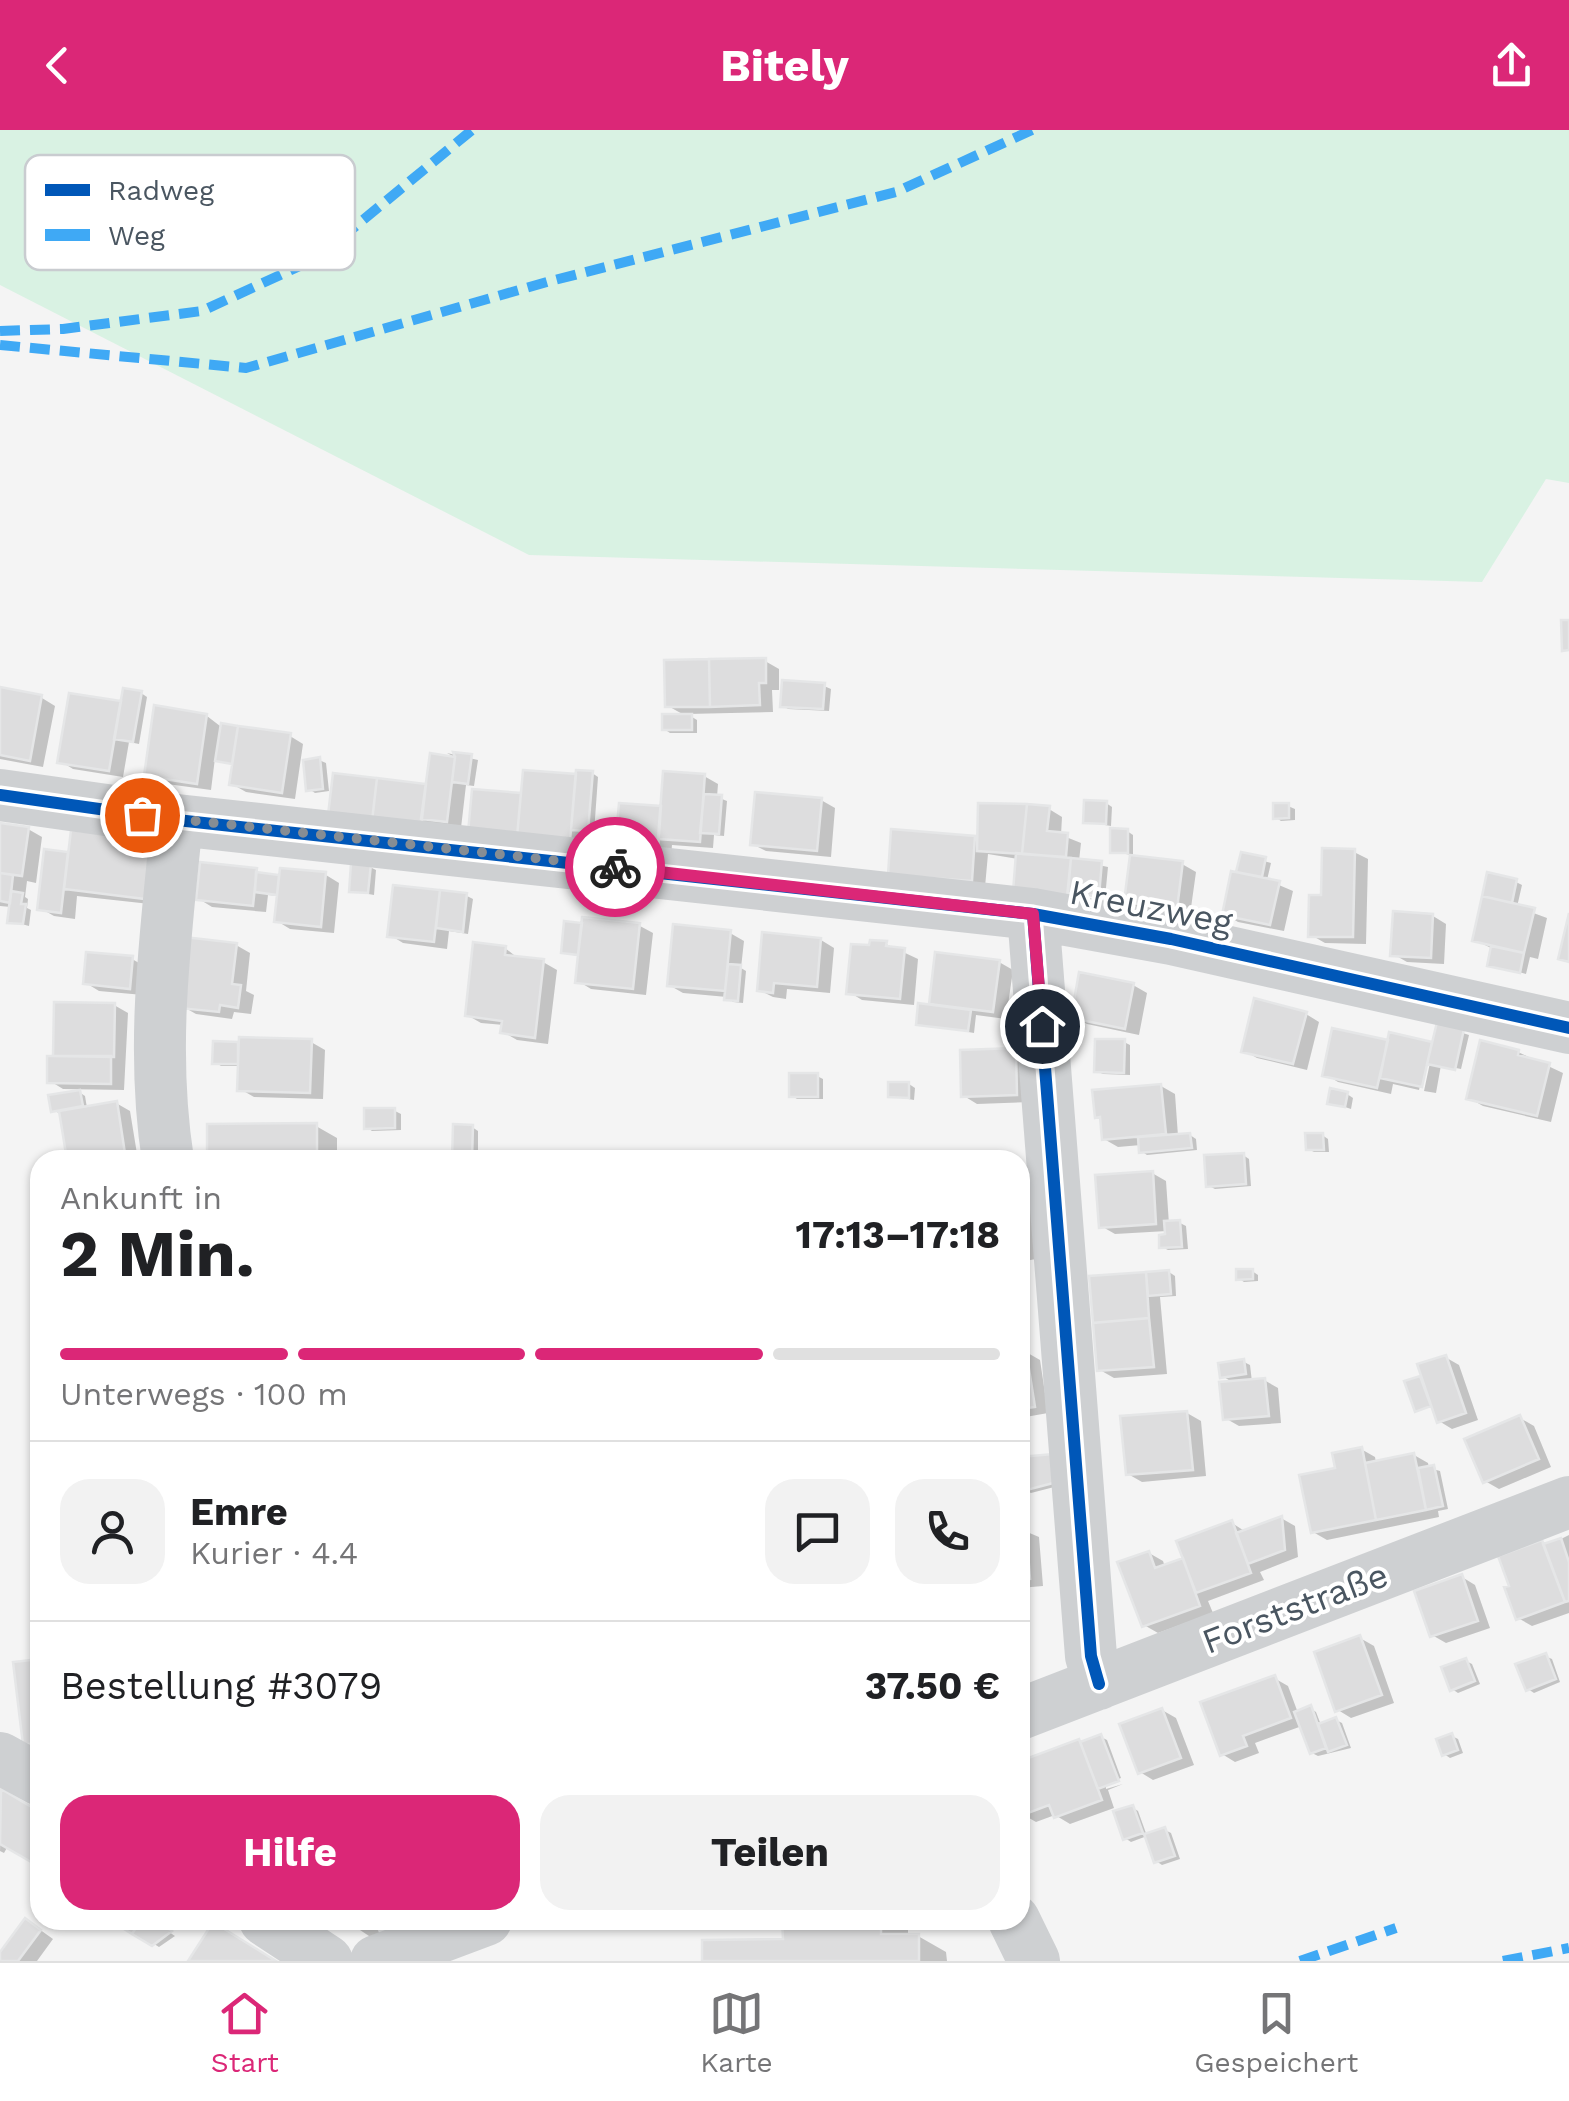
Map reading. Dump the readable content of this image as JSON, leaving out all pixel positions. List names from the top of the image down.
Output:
{
  "streets": {
    "street": ["Kreuzweg", "Forststraße"]
  },
  "legend": ["Radweg", "Weg"],
  "page": {
    "header": "Bitely",
    "heading": ["2 Min.", "Ankunft in", "17:13–17:18"],
    "panel": [
      "Emre",
      "Kurier · 4.4",
      "Bestellung #3079",
      "37.50 €"
    ],
    "bar": "Unterwegs · 100 m",
    "buttons": ["Hilfe", "Teilen"],
    "tabs": ["Start", "Karte", "Gespeichert"]
  }
}
